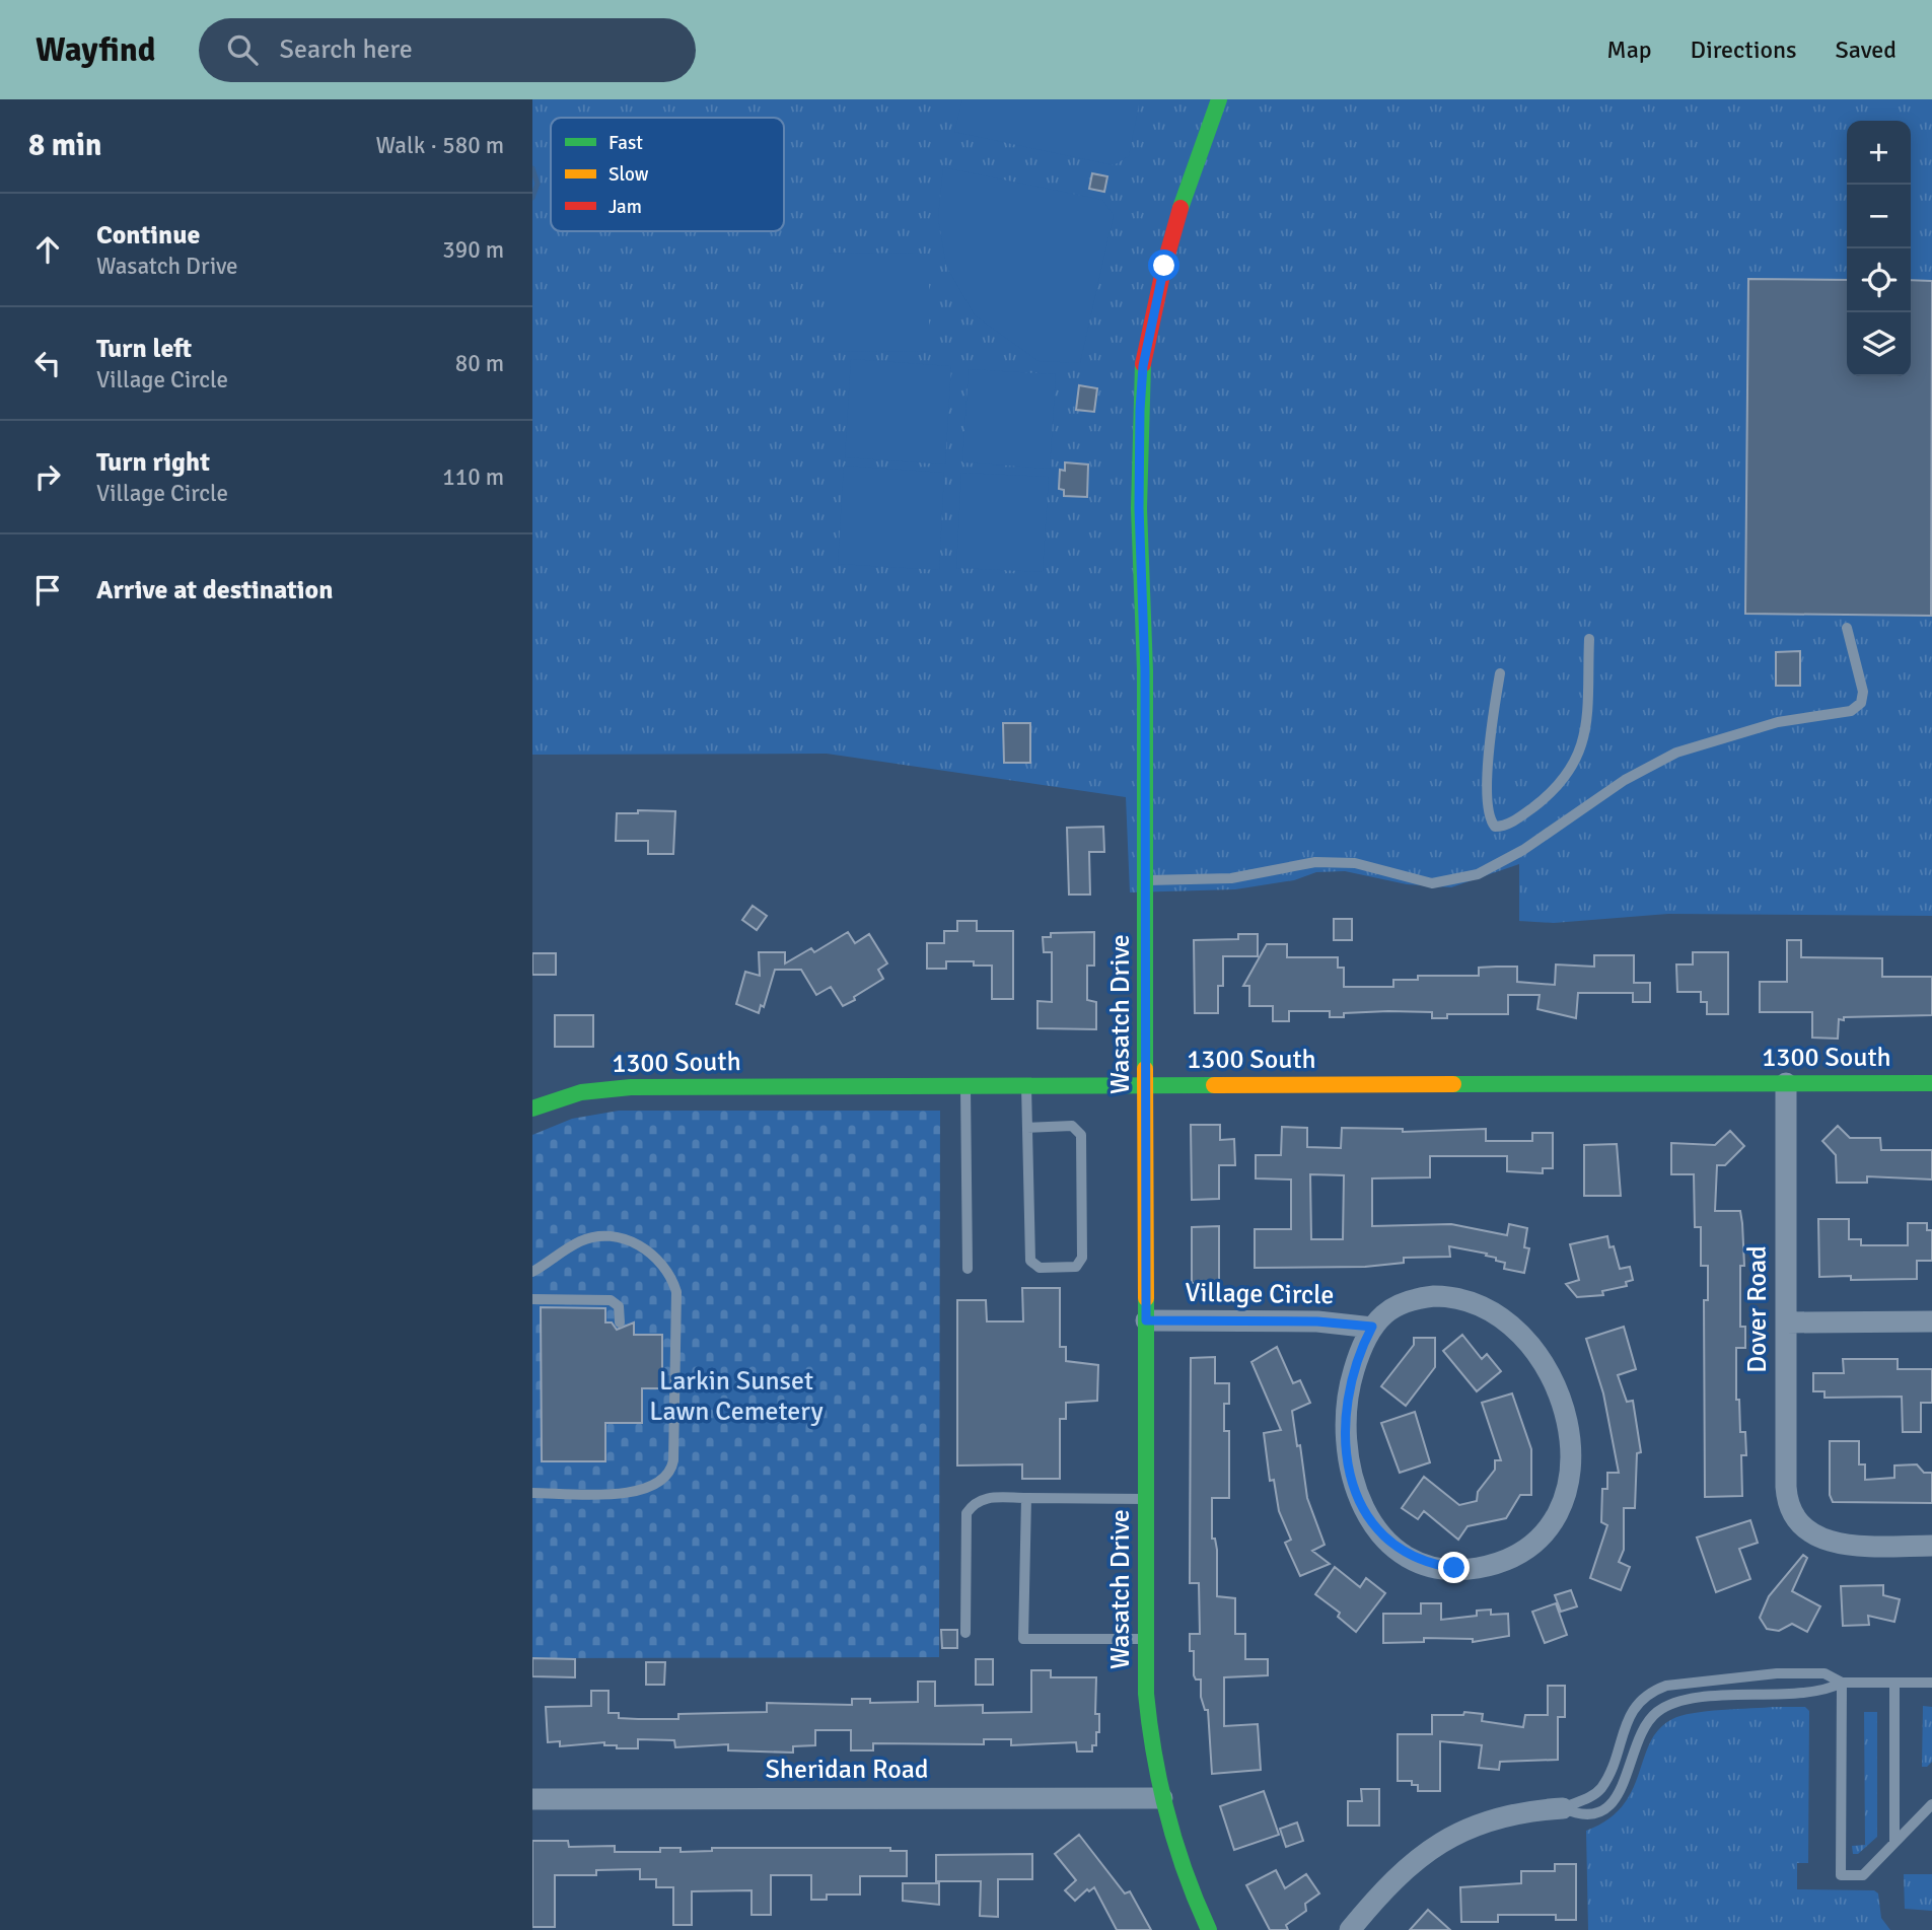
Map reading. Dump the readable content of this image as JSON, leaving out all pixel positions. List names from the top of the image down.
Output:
{
  "streets": {
    "street": [
      "Wasatch Drive",
      "1300 South",
      "Village Circle",
      "Dover Road",
      "Sheridan Road"
    ]
  },
  "crossings": [
    ["Wasatch Drive", "1300 South"],
    ["Wasatch Drive", "Village Circle"],
    ["Wasatch Drive", "Sheridan Road"],
    ["1300 South", "Dover Road"]
  ],
  "parks": ["Larkin Sunset Lawn Cemetery"],
  "legend": ["Fast", "Slow", "Jam"],
  "page": {
    "header": "Wayfind",
    "search": "Search here",
    "nav": ["Map", "Directions", "Saved"],
    "heading": ["8 min", "Walk · 580 m"],
    "map_buttons": ["+", "−"],
    "list": [
      ["Continue", "Wasatch Drive", "390 m"],
      ["Turn left", "Village Circle", "80 m"],
      ["Turn right", "Village Circle", "110 m"],
      "Arrive at destination"
    ]
  }
}
